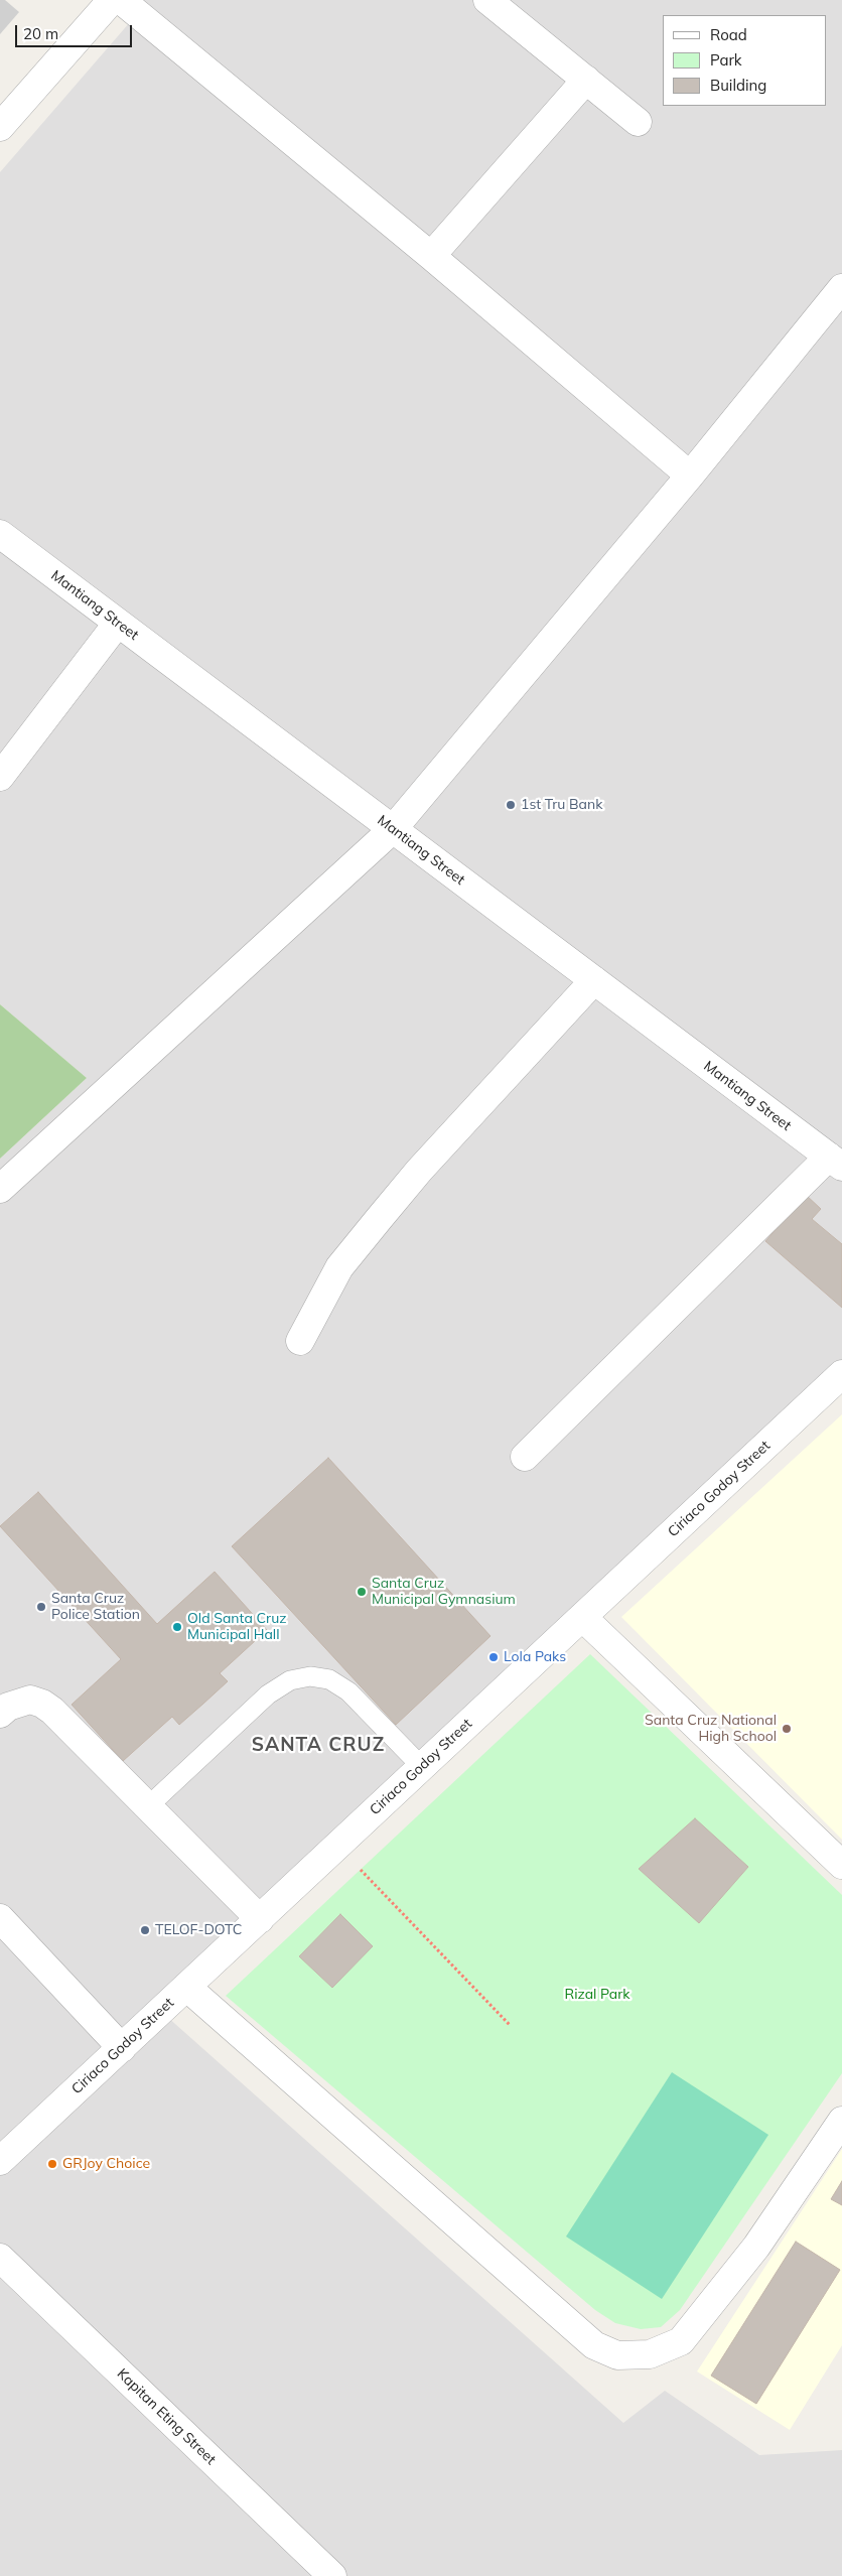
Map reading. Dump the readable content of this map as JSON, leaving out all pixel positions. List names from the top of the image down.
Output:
{
  "streets": {
    "street": ["Mantiang Street", "Ciriaco Godoy Street", "Kapitan Eting Street"]
  },
  "districts": ["SANTA CRUZ"],
  "parks": ["Rizal Park"],
  "places": [
    "1st Tru Bank",
    "Santa Cruz Municipal Gymnasium",
    "Santa Cruz Police Station",
    "Old Santa Cruz Municipal Hall",
    "Lola Paks",
    "Santa Cruz National High School",
    "TELOF-DOTC",
    "GRJoy Choice"
  ],
  "legend": ["Road", "Park", "Building"],
  "scale_bar": "20 m"
}
